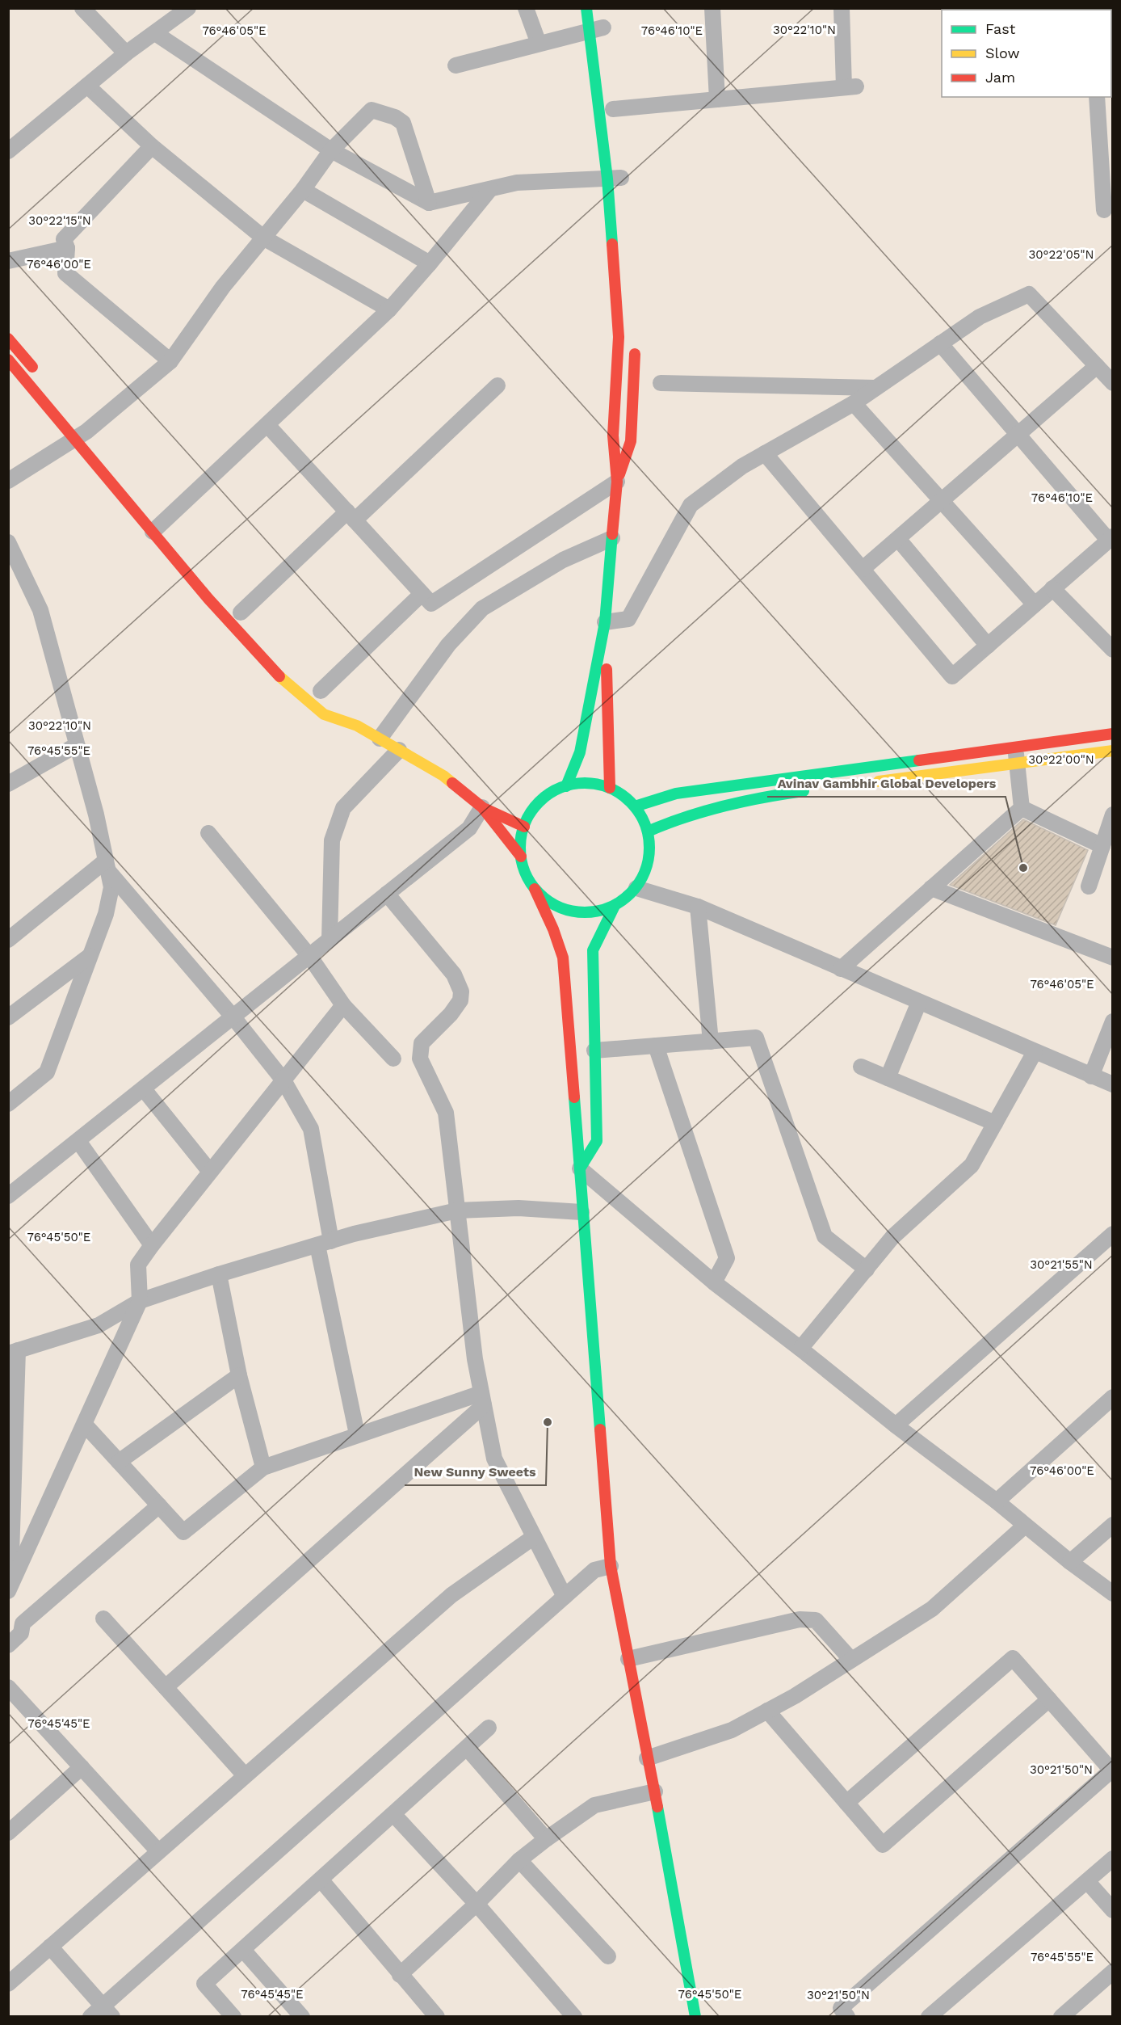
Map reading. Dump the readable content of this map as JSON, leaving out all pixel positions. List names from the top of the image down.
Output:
{
  "places": ["Avinav Gambhir Global Developers", "New Sunny Sweets"],
  "legend": ["Fast", "Slow", "Jam"],
  "coordinates": [
    "30°22'10\"N",
    "76°46'05\"E",
    "76°46'10\"E",
    "30°22'15\"N",
    "30°22'05\"N",
    "76°46'00\"E",
    "76°45'55\"E",
    "30°22'00\"N",
    "76°45'50\"E",
    "30°21'55\"N",
    "76°45'45\"E",
    "30°21'50\"N"
  ]
}
